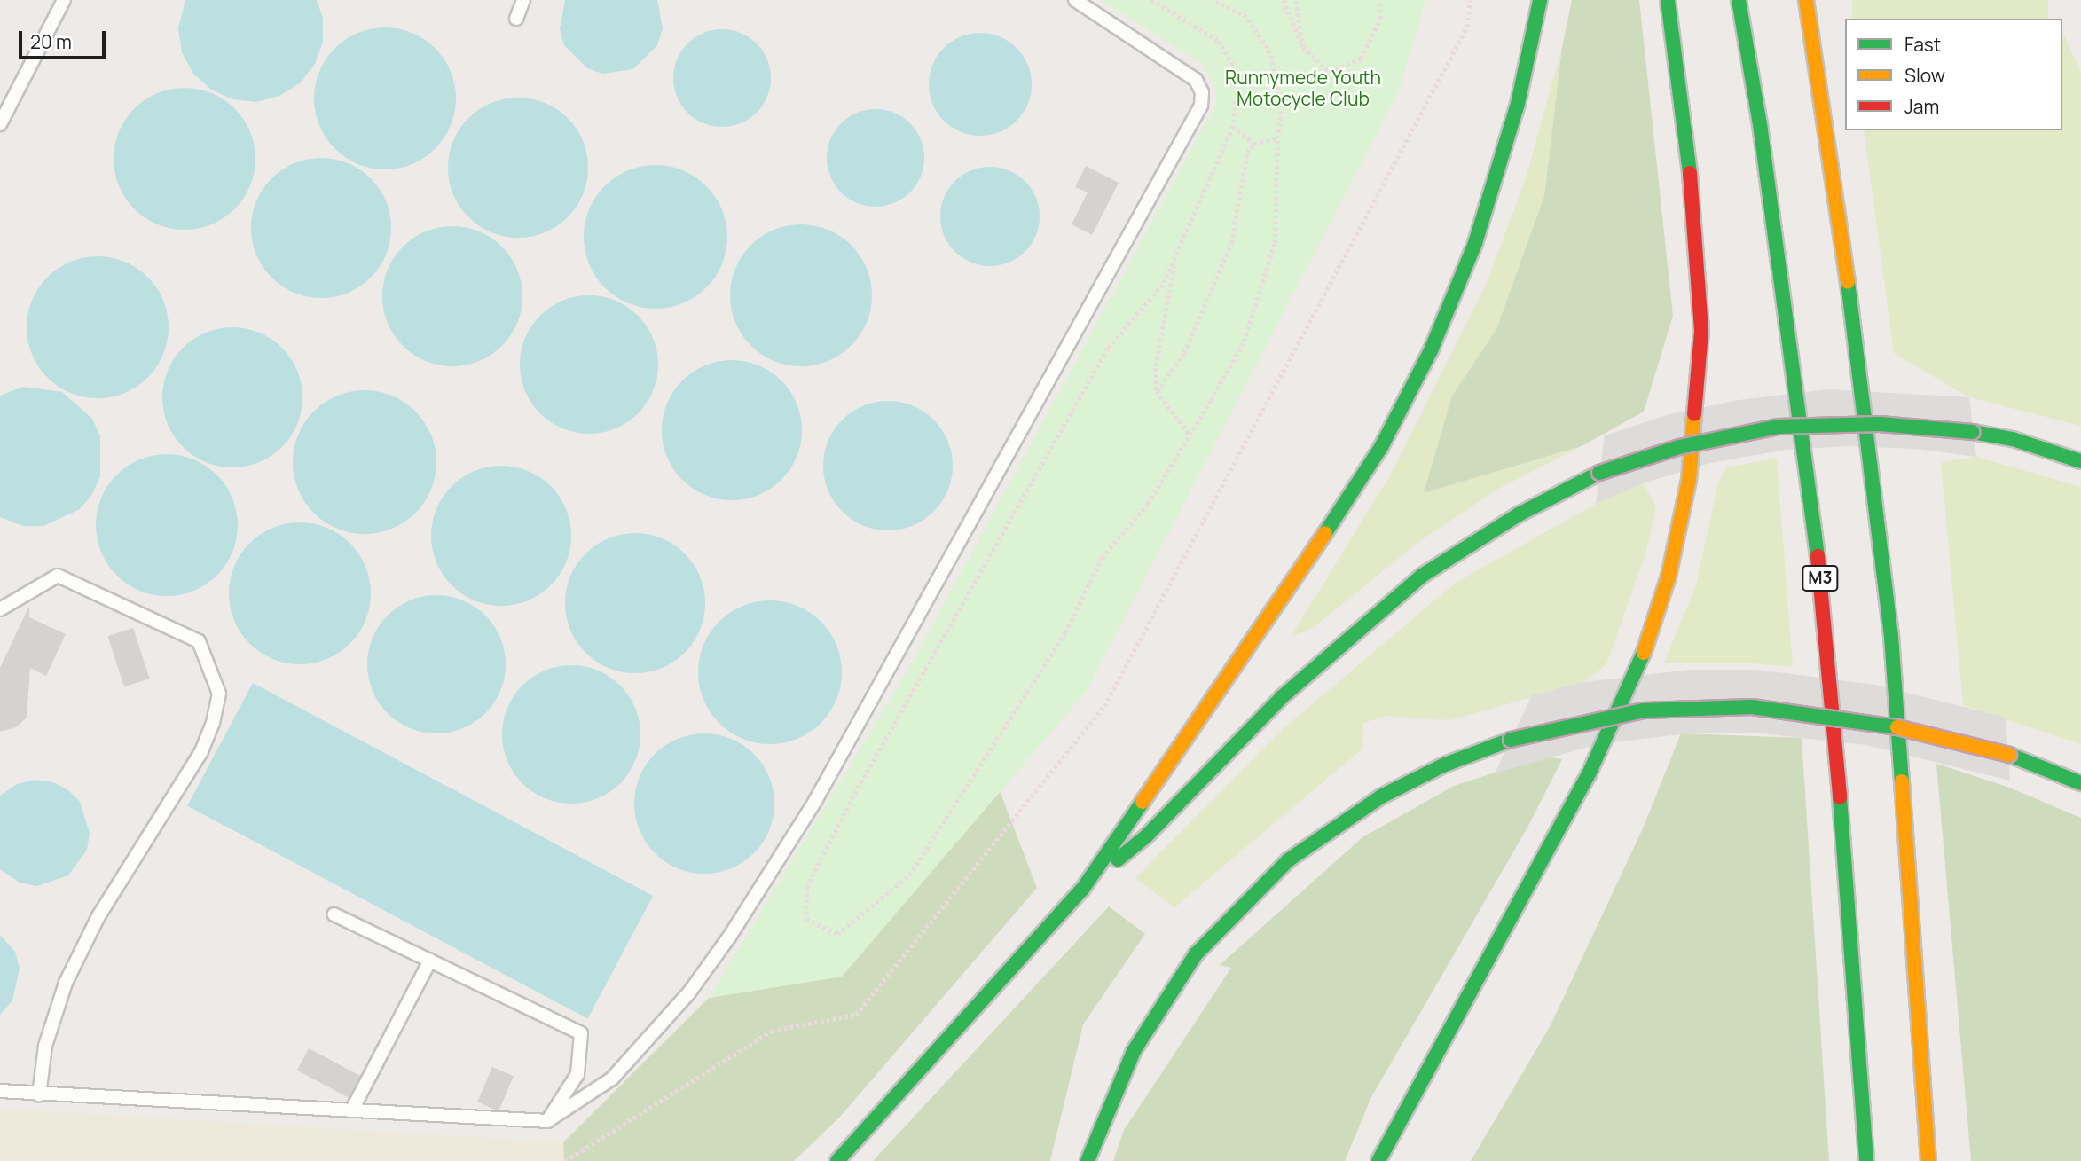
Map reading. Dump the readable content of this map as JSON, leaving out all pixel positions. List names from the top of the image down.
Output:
{
  "streets": {
    "highway": ["M3"]
  },
  "parks": ["Runnymede Youth Motocycle Club"],
  "legend": ["Fast", "Slow", "Jam"],
  "scale_bar": "20 m"
}
